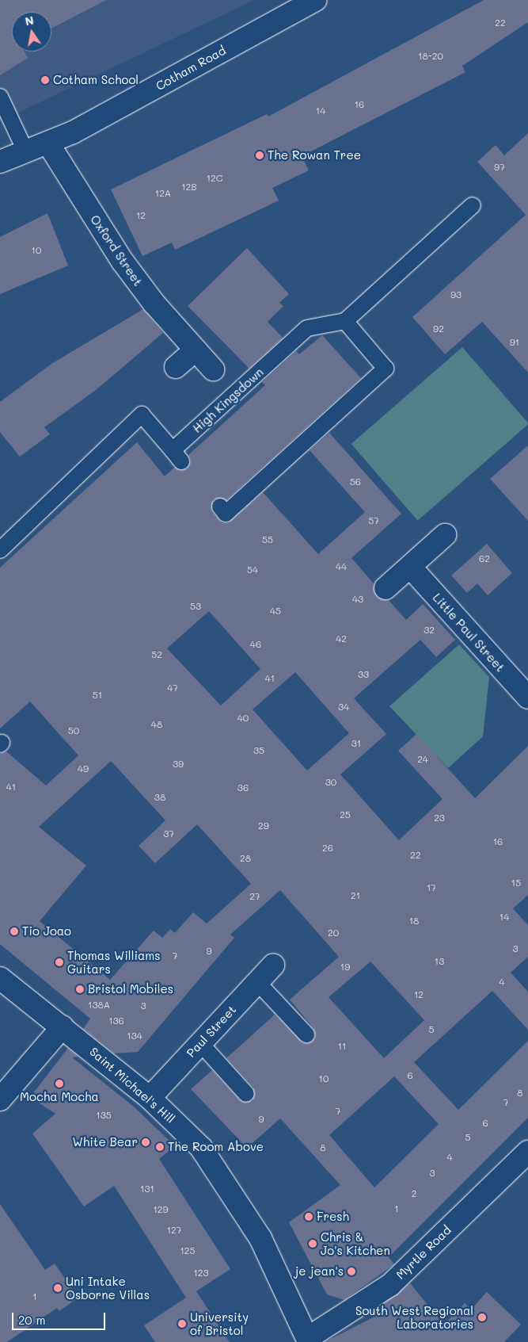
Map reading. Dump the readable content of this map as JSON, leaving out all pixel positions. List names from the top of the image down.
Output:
{
  "streets": {
    "street": [
      "Cotham Road",
      "Oxford Street",
      "Little Paul Street",
      "Paul Street",
      "Saint Michael's Hill",
      "Myrtle Road"
    ],
    "lane": ["High Kingsdown"]
  },
  "crossings": [
    ["Cotham Road", "Oxford Street"],
    ["Paul Street", "Saint Michael's Hill"],
    ["Saint Michael's Hill", "Myrtle Road"]
  ],
  "places": [
    "Cotham School",
    "The Rowan Tree",
    "Tio Joao",
    "Thomas Williams Guitars",
    "Bristol Mobiles",
    "Mocha Mocha",
    "White Bear",
    "The Room Above",
    "Fresh",
    "Chris & Jo's Kitchen",
    "je jean's",
    "Uni Intake Osborne Villas",
    "South West Regional Laboratories",
    "University of Bristol"
  ],
  "house_numbers": [
    "22",
    "18-20",
    "16",
    "14",
    "97",
    "12C",
    "12B",
    "12A",
    "12",
    "10",
    "93",
    "92",
    "91",
    "56",
    "57",
    "55",
    "62",
    "44",
    "54",
    "43",
    "53",
    "45",
    "32",
    "42",
    "46",
    "52",
    "33",
    "41",
    "47",
    "51",
    "34",
    "40",
    "48",
    "50",
    "31",
    "35",
    "24",
    "39",
    "49",
    "30",
    "41",
    "36",
    "38",
    "25",
    "23",
    "29",
    "37",
    "16",
    "26",
    "22",
    "28",
    "15",
    "17",
    "21",
    "27",
    "14",
    "18",
    "20",
    "3",
    "9",
    "7",
    "13",
    "19",
    "4",
    "12",
    "138A",
    "3",
    "136",
    "5",
    "134",
    "11",
    "6",
    "10",
    "8",
    "7",
    "7",
    "135",
    "9",
    "6",
    "5",
    "8",
    "4",
    "3",
    "131",
    "2",
    "1",
    "129",
    "127",
    "125",
    "123",
    "1"
  ],
  "scale_bar": "20 m",
  "north": "top"
}
